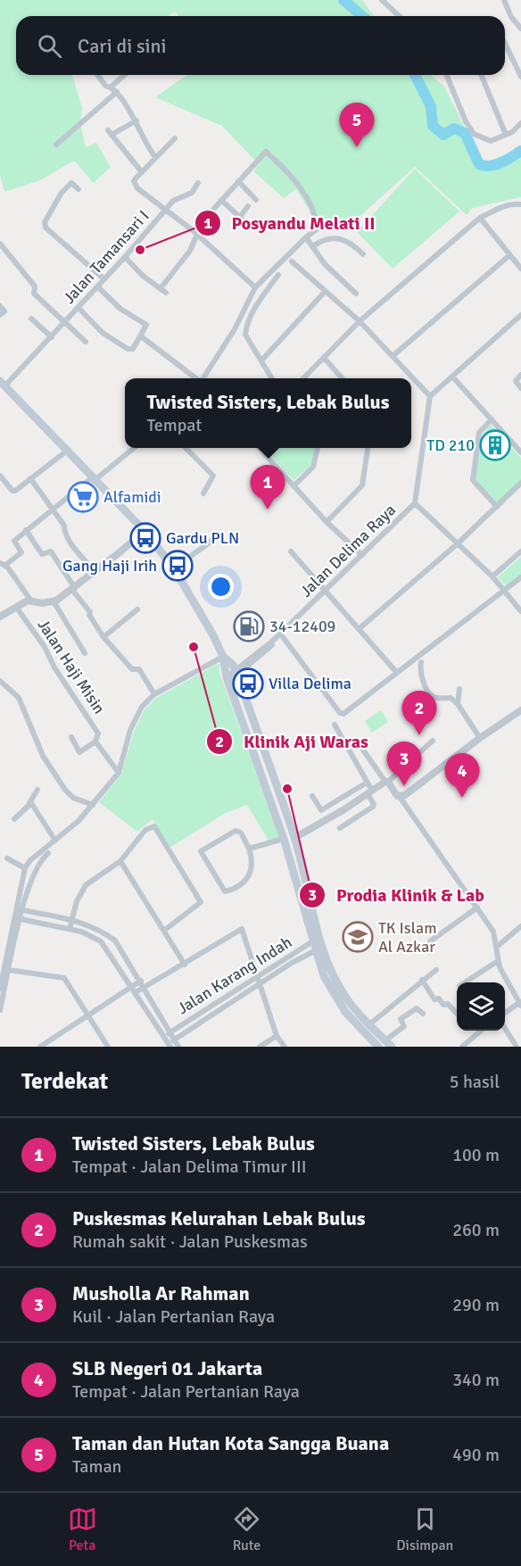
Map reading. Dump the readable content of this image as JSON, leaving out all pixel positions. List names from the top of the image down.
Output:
{
  "streets": {
    "street": [
      "Jalan Tamansari I",
      "Jalan Delima Raya",
      "Jalan Haji Misin",
      "Jalan Karang Indah"
    ]
  },
  "places": {
    "other": ["Posyandu Melati II", "Klinik Aji Waras", "Prodia Klinik & Lab"],
    "building": ["TD 210"],
    "supermarket": ["Alfamidi"],
    "bus stop": ["Gardu PLN", "Gang Haji Irih", "Villa Delima"],
    "fuel station": ["34-12409"],
    "school or university": ["TK Islam Al Azkar"]
  },
  "page": {
    "search": "Cari di sini",
    "pins": [
      "5",
      "1",
      "2",
      "3",
      "4"
    ],
    "popup": ["Twisted Sisters, Lebak Bulus", "Tempat"],
    "heading": ["Terdekat", "5 hasil"],
    "list": [
      {
        "mark": "1",
        "name": "Twisted Sisters, Lebak Bulus",
        "note": "Tempat · Jalan Delima Timur III",
        "value": "100 m"
      },
      {
        "mark": "2",
        "name": "Puskesmas Kelurahan Lebak Bulus",
        "note": "Rumah sakit · Jalan Puskesmas",
        "value": "260 m"
      },
      {
        "mark": "3",
        "name": "Musholla Ar Rahman",
        "note": "Kuil · Jalan Pertanian Raya",
        "value": "290 m"
      },
      {
        "mark": "4",
        "name": "SLB Negeri 01 Jakarta",
        "note": "Tempat · Jalan Pertanian Raya",
        "value": "340 m"
      },
      {
        "mark": "5",
        "name": "Taman dan Hutan Kota Sangga Buana",
        "note": "Taman",
        "value": "490 m"
      }
    ],
    "nav": ["Peta", "Rute", "Disimpan"]
  }
}
